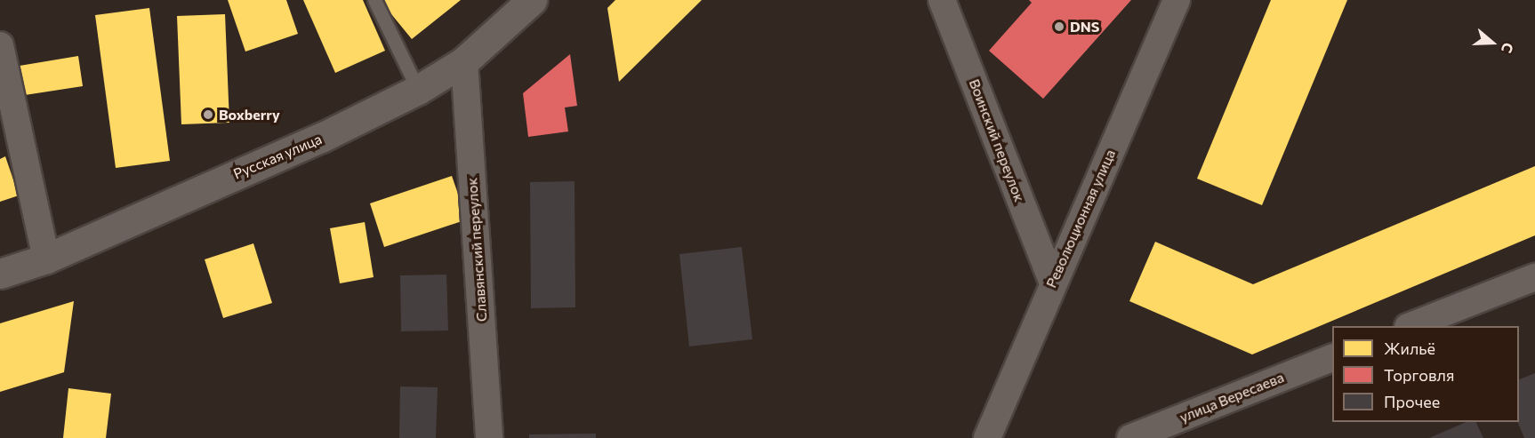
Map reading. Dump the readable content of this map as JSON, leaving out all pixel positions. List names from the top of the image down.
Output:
{
  "streets": {
    "main road": ["Русская улица"],
    "street": [
      "Воинский переулок",
      "Революционная улица",
      "Славянский переулок",
      "улица Вересаева"
    ]
  },
  "crossings": [
    ["Воинский переулок", "Революционная улица"],
    ["Русская улица", "Славянский переулок"]
  ],
  "places": ["DNS", "Boxberry"],
  "legend": ["Жильё", "Торговля", "Прочее"],
  "north": "right"
}
